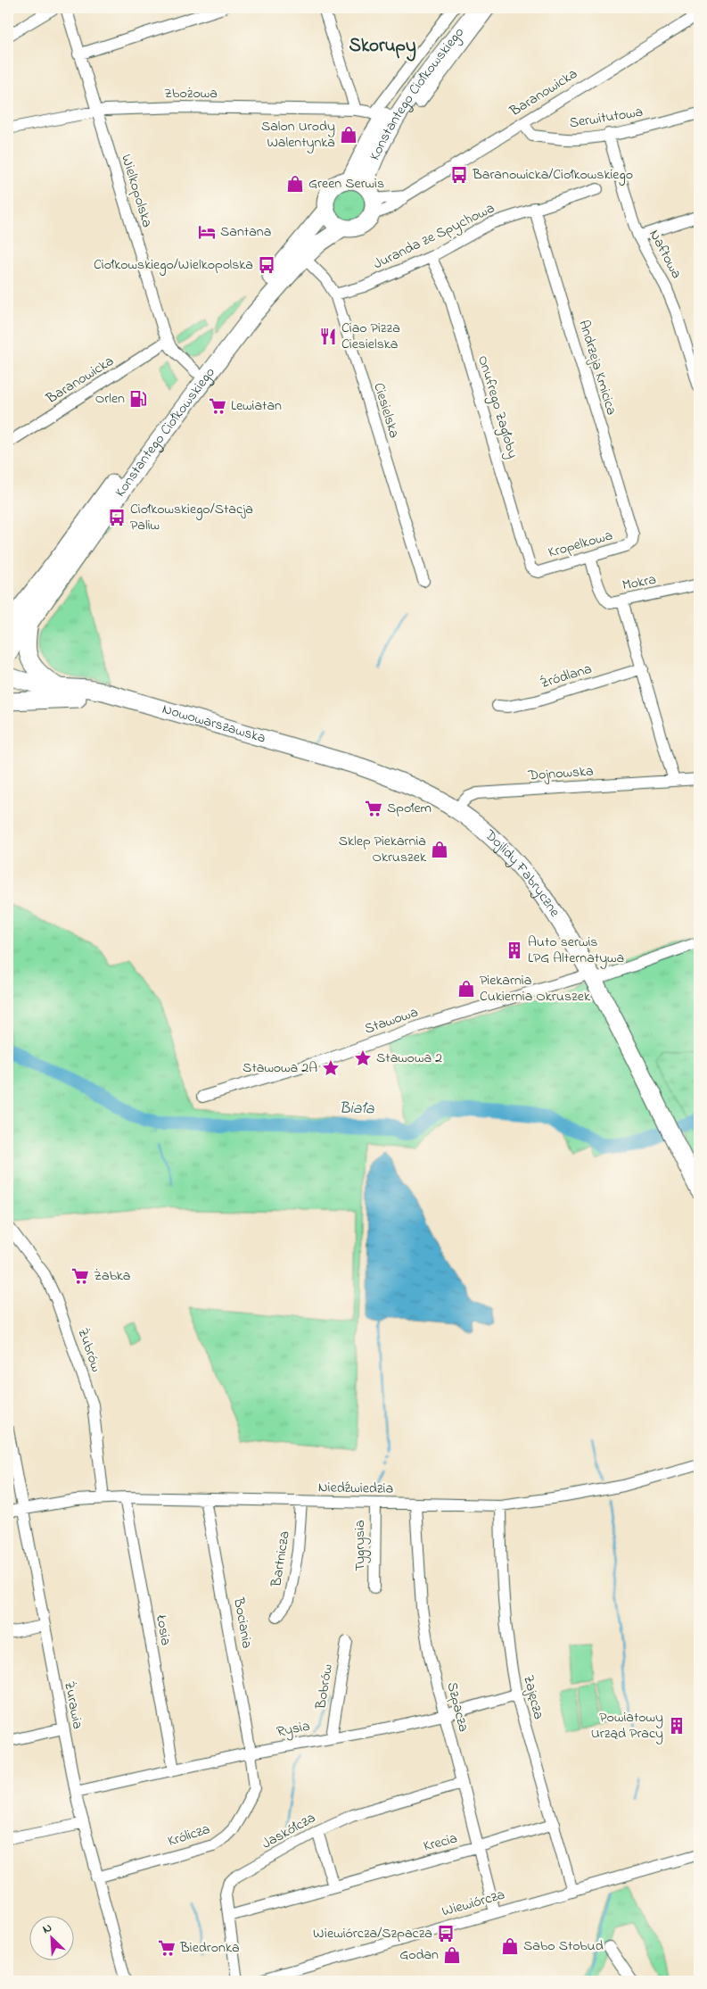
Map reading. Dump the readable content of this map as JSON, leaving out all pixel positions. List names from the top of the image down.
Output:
{
  "streets": {
    "highway": ["Konstantego Ciołkowskiego", "Nowowarszawska", "Dojlidy Fabryczne"],
    "street": [
      "Baranowicka",
      "Zbożowa",
      "Serwitutowa",
      "Wielkopolska",
      "Juranda ze Spychowa",
      "Naftowa",
      "Andrzeja Kmicica",
      "Onufrego Zagłoby",
      "Ciesielska",
      "Kropelkowa",
      "Mokra",
      "Źródlana",
      "Dojnowska",
      "Stawowa",
      "Żubrów",
      "Niedźwiedzia",
      "Tygrysia",
      "Bartnicza",
      "Bociania",
      "Łosia",
      "Bobrów",
      "Zajęcza",
      "Żurawia",
      "Szpacza",
      "Rysia",
      "Jaskółcza",
      "Królicza",
      "Krecia",
      "Wiewiórcza"
    ]
  },
  "crossings": [
    ["Baranowicka", "Konstantego Ciołkowskiego"],
    ["Baranowicka", "Serwitutowa"],
    ["Baranowicka", "Wielkopolska"],
    ["Zbożowa", "Wielkopolska"],
    ["Konstantego Ciołkowskiego", "Wielkopolska"],
    ["Konstantego Ciołkowskiego", "Ciesielska"],
    ["Serwitutowa", "Naftowa"],
    ["Juranda ze Spychowa", "Andrzeja Kmicica"],
    ["Juranda ze Spychowa", "Onufrego Zagłoby"],
    ["Juranda ze Spychowa", "Ciesielska"],
    ["Andrzeja Kmicica", "Kropelkowa"],
    ["Onufrego Zagłoby", "Kropelkowa"],
    ["Kropelkowa", "Mokra"],
    ["Nowowarszawska", "Dojlidy Fabryczne"],
    ["Dojnowska", "Dojlidy Fabryczne"],
    ["Dojlidy Fabryczne", "Stawowa"],
    ["Żubrów", "Niedźwiedzia"],
    ["Niedźwiedzia", "Tygrysia"],
    ["Niedźwiedzia", "Bartnicza"],
    ["Niedźwiedzia", "Bociania"],
    ["Niedźwiedzia", "Łosia"],
    ["Niedźwiedzia", "Zajęcza"],
    ["Niedźwiedzia", "Żurawia"],
    ["Niedźwiedzia", "Szpacza"],
    ["Bociania", "Rysia"],
    ["Bociania", "Królicza"],
    ["Łosia", "Rysia"],
    ["Bobrów", "Rysia"],
    ["Zajęcza", "Rysia"],
    ["Zajęcza", "Krecia"],
    ["Zajęcza", "Wiewiórcza"],
    ["Żurawia", "Rysia"],
    ["Żurawia", "Królicza"],
    ["Szpacza", "Rysia"],
    ["Szpacza", "Jaskółcza"],
    ["Szpacza", "Krecia"],
    ["Szpacza", "Wiewiórcza"],
    ["Rysia", "Królicza"],
    ["Jaskółcza", "Krecia"]
  ],
  "districts": ["Skorupy"],
  "water": ["Biała"],
  "places": {
    "shop": [
      "Salon Urody Walentynka",
      "Green Serwis",
      "Sklep Piekarnia Okruszek",
      "Piekarnia Cukiernia Okruszek",
      "Sabo Stobud",
      "Godan"
    ],
    "bus stop": [
      "Baranowicka/Ciołkowskiego",
      "Ciołkowskiego/Wielkopolska",
      "Ciołkowskiego/Stacja Paliw",
      "Wiewiórcza/Szpacza"
    ],
    "hotel": ["Santana"],
    "restaurant": ["Ciao Pizza Ciesielska"],
    "fuel station": ["Orlen"],
    "supermarket": [
      "Lewiatan",
      "Społem",
      "Żabka",
      "Biedronka"
    ],
    "building": ["Auto serwis LPG Alternatywa", "Powiatowy Urząd Pracy"],
    "place": ["Stawowa 2", "Stawowa 2A"]
  },
  "north": "top left"
}
